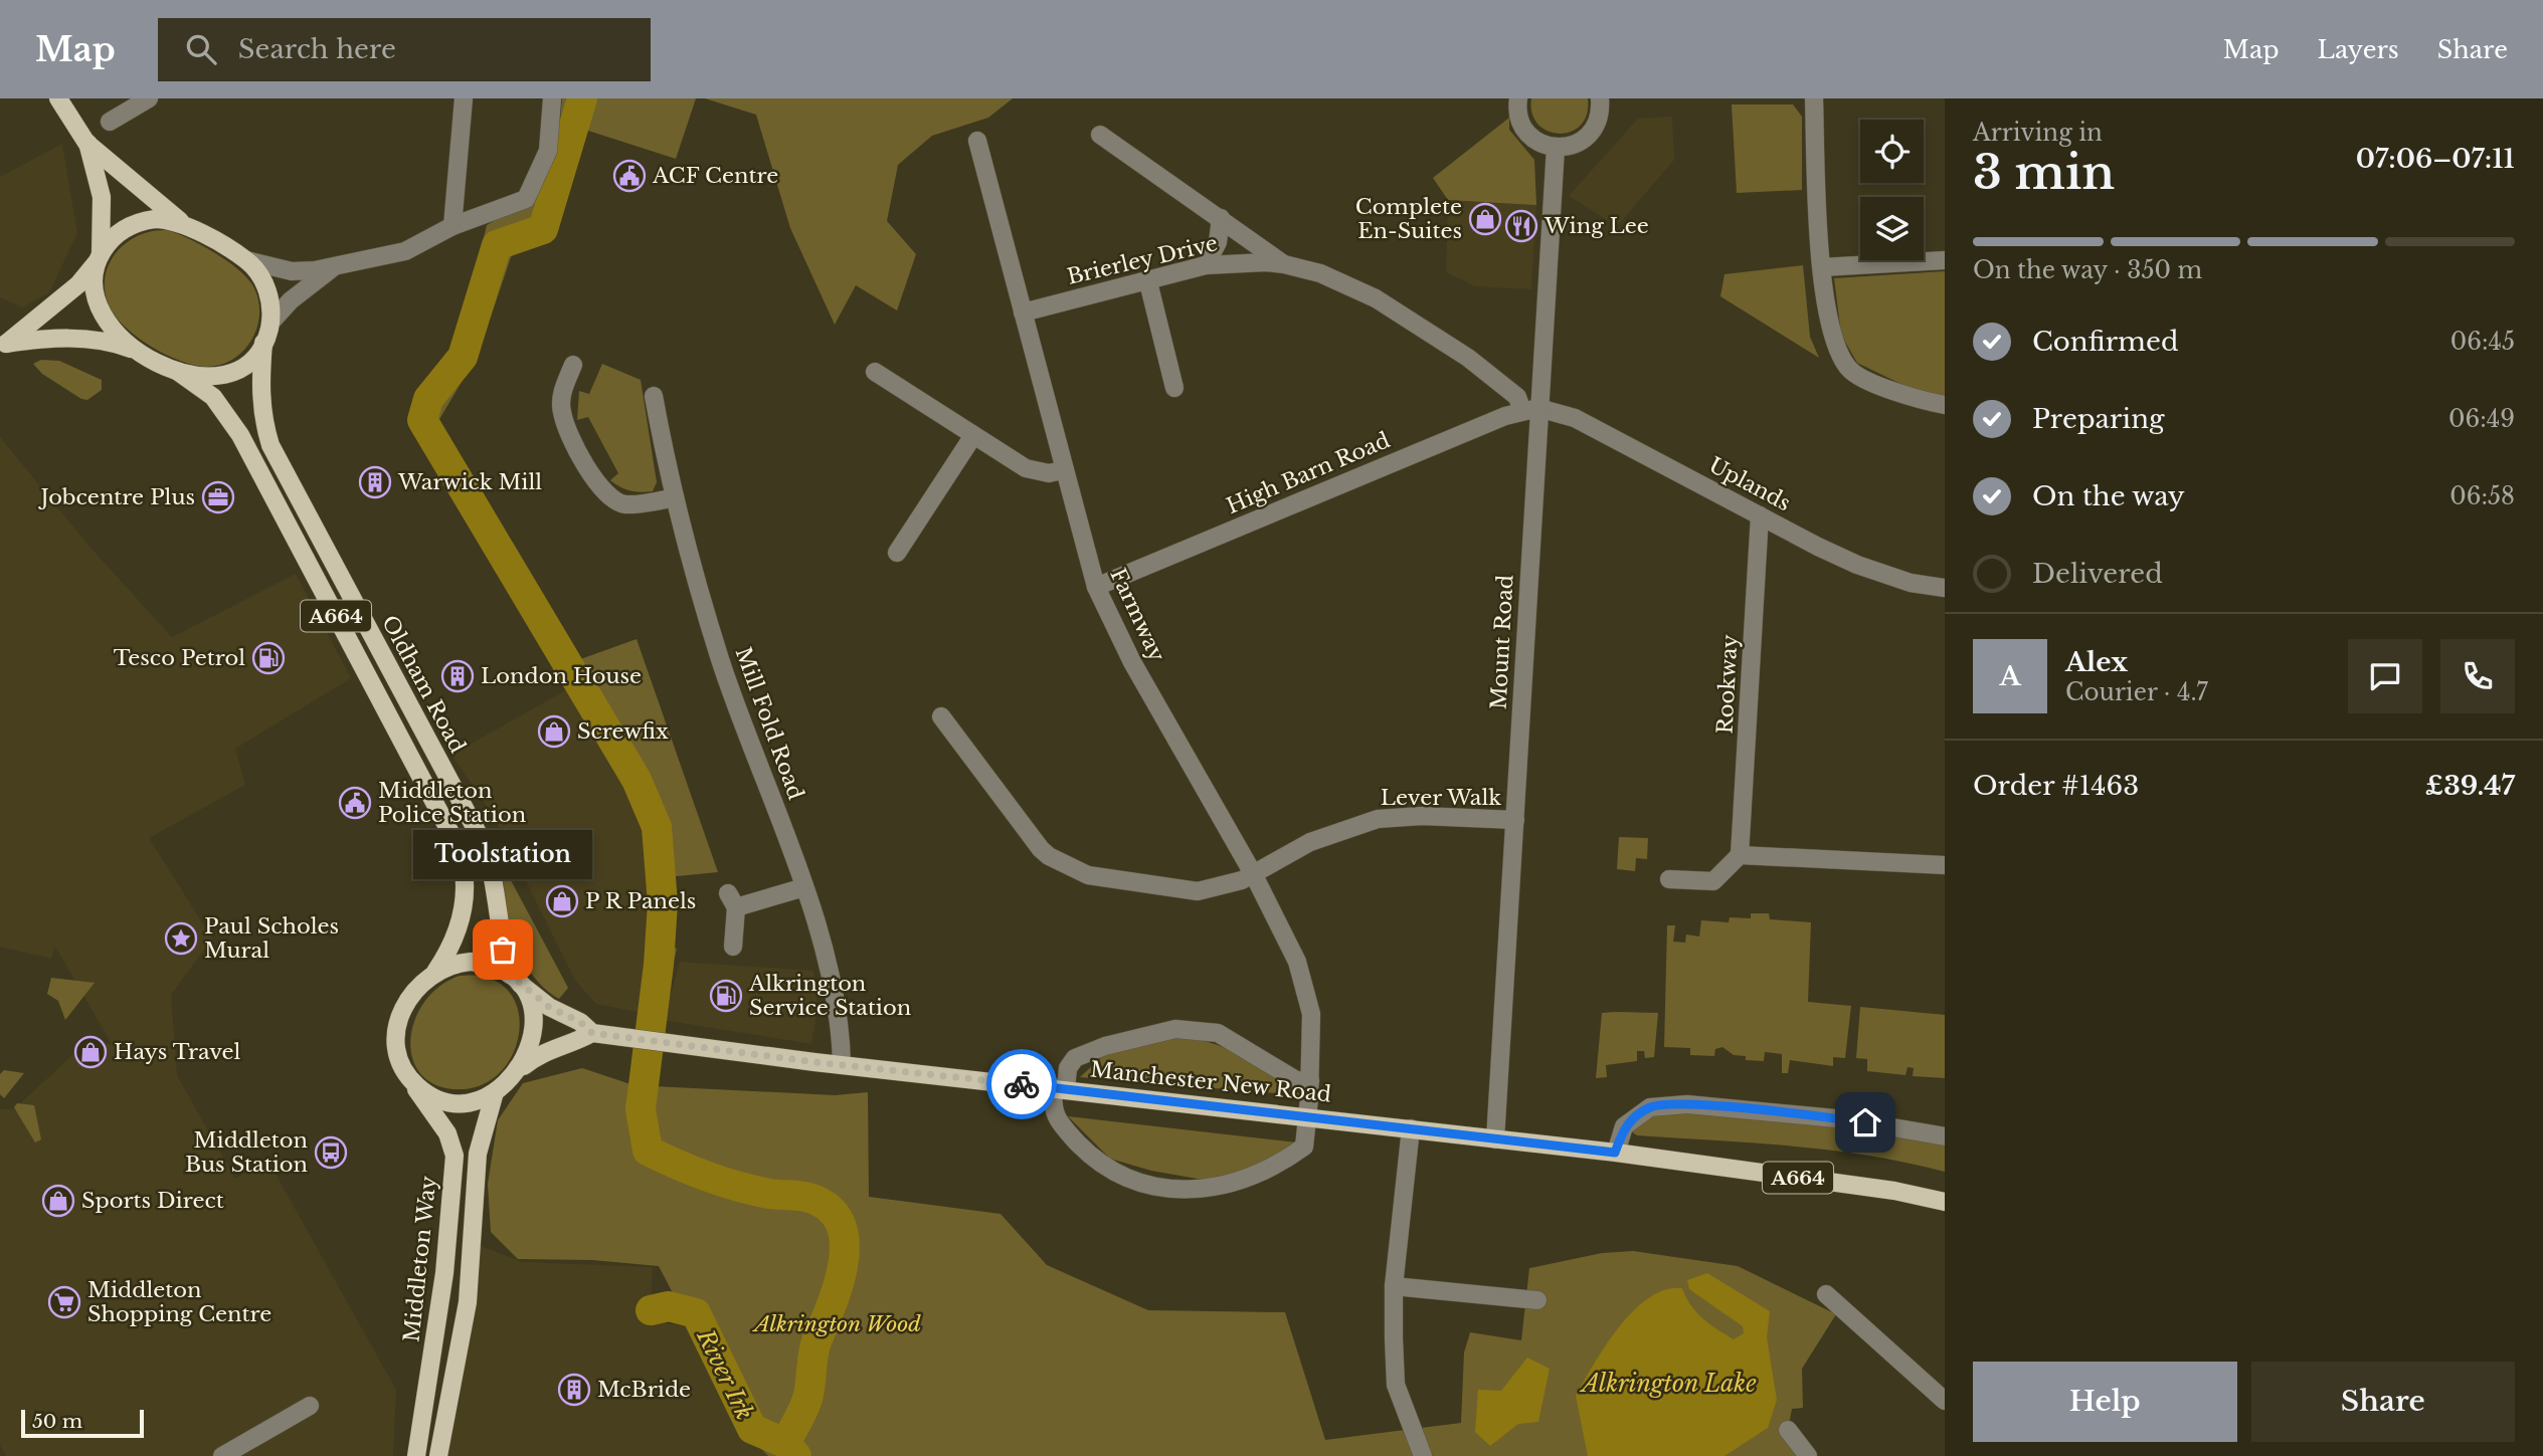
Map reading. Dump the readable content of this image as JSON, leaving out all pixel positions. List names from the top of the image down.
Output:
{
  "streets": {
    "main road": [
      "A664",
      "Oldham Road",
      "Manchester New Road",
      "Middleton Way"
    ],
    "street": [
      "Brierley Drive",
      "High Barn Road",
      "Uplands",
      "Farmway",
      "Mount Road",
      "Rookway",
      "Mill Fold Road",
      "Lever Walk"
    ]
  },
  "crossings": [
    ["Brierley Drive", "High Barn Road"],
    ["Brierley Drive", "Uplands"],
    ["Brierley Drive", "Farmway"],
    ["Brierley Drive", "Mount Road"],
    ["High Barn Road", "Uplands"],
    ["High Barn Road", "Farmway"],
    ["High Barn Road", "Mount Road"],
    ["Uplands", "Mount Road"],
    ["Uplands", "Rookway"],
    ["Farmway", "Lever Walk"],
    ["Farmway", "Manchester New Road"],
    ["A664", "Oldham Road"],
    ["A664", "Manchester New Road"],
    ["A664", "Middleton Way"],
    ["Mount Road", "Lever Walk"],
    ["Mount Road", "Manchester New Road"],
    ["Oldham Road", "Manchester New Road"],
    ["Oldham Road", "Middleton Way"],
    ["Mill Fold Road", "Manchester New Road"],
    ["Manchester New Road", "Middleton Way"]
  ],
  "water": ["River Irk", "Alkrington Lake"],
  "parks": ["Alkrington Wood"],
  "places": {
    "public building": ["ACF Centre", "Middleton Police Station"],
    "shop": [
      "Complete En-Suites",
      "Screwfix",
      "P R Panels",
      "Hays Travel",
      "Sports Direct"
    ],
    "restaurant": ["Wing Lee"],
    "building": ["Warwick Mill", "London House", "McBride"],
    "office": ["Jobcentre Plus"],
    "fuel station": ["Tesco Petrol", "Alkrington Service Station"],
    "place": ["Paul Scholes Mural"],
    "other": ["Toolstation"],
    "bus stop": ["Middleton Bus Station"],
    "supermarket": ["Middleton Shopping Centre"]
  },
  "scale_bar": "50 m",
  "page": {
    "header": "Map",
    "search": "Search here",
    "nav": ["Map", "Layers", "Share"],
    "heading": ["3 min", "Arriving in", "07:06–07:11"],
    "panel": [
      "Alex",
      "Courier · 4.7",
      "Order #1463",
      "£39.47"
    ],
    "bar": "On the way · 350 m",
    "list": [
      ["Confirmed", "06:45"],
      ["Preparing", "06:49"],
      ["On the way", "06:58"],
      "Delivered"
    ],
    "round": "A",
    "bubble": "Toolstation",
    "buttons": ["Help", "Share"],
    "scale": "50 m"
  }
}
